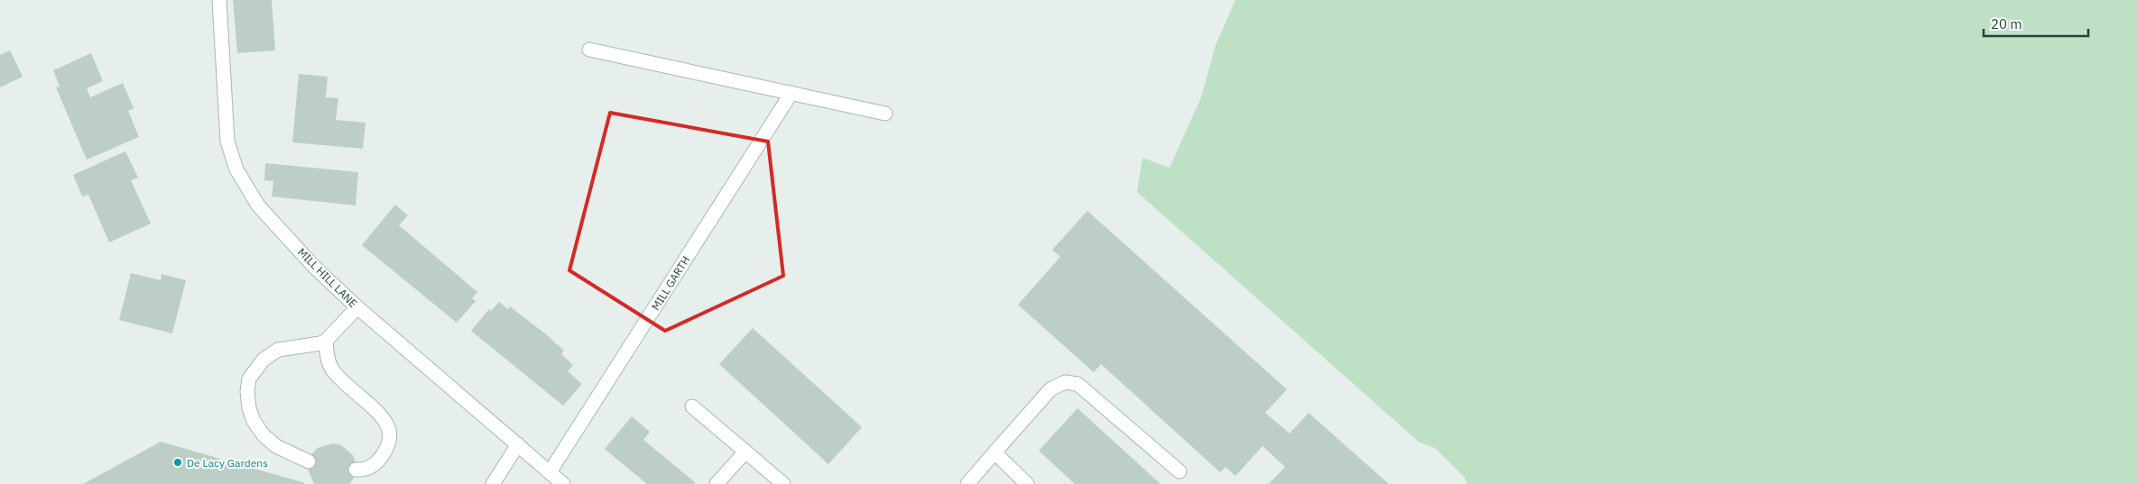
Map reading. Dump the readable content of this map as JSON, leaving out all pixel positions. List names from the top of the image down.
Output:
{
  "streets": {
    "street": ["MILL HILL LANE", "MILL GARTH"]
  },
  "crossings": [
    ["MILL HILL LANE", "MILL GARTH"]
  ],
  "places": ["De Lacy Gardens"],
  "scale_bar": "20 m"
}
